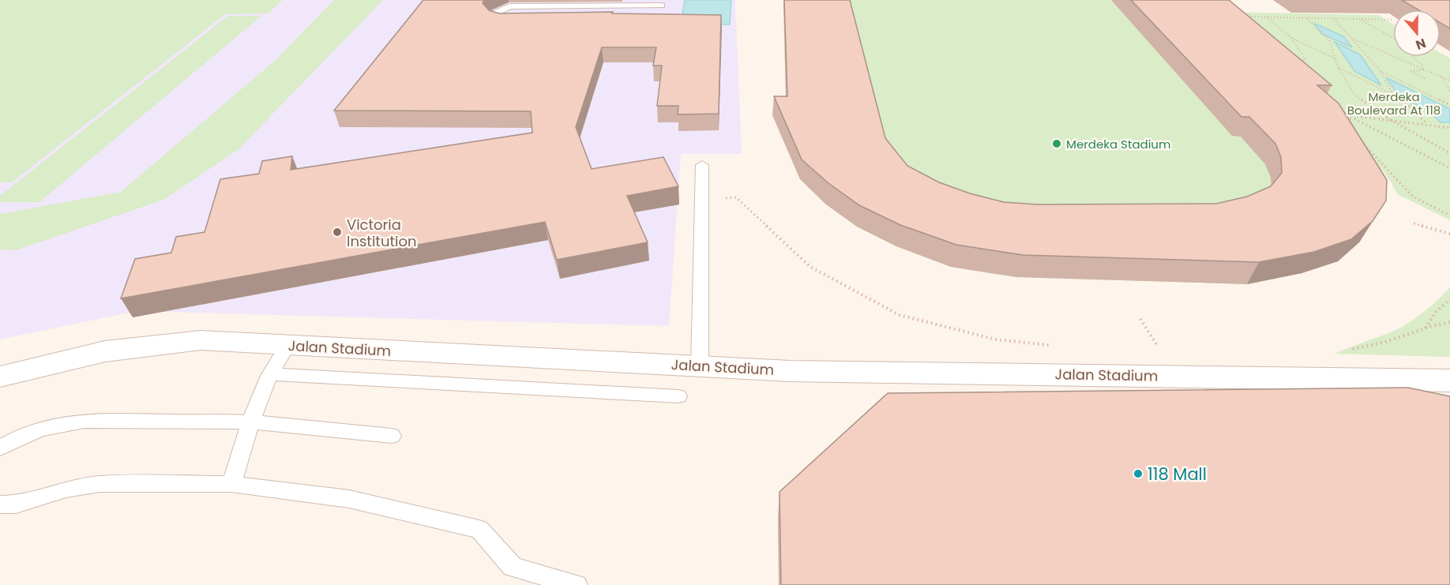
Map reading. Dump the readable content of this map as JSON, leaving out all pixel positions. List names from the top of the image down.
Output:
{
  "streets": {
    "street": ["Jalan Stadium"]
  },
  "parks": ["Merdeka Boulevard At 118"],
  "places": ["Merdeka Stadium", "Victoria Institution", "118 Mall"],
  "north": "bottom"
}
